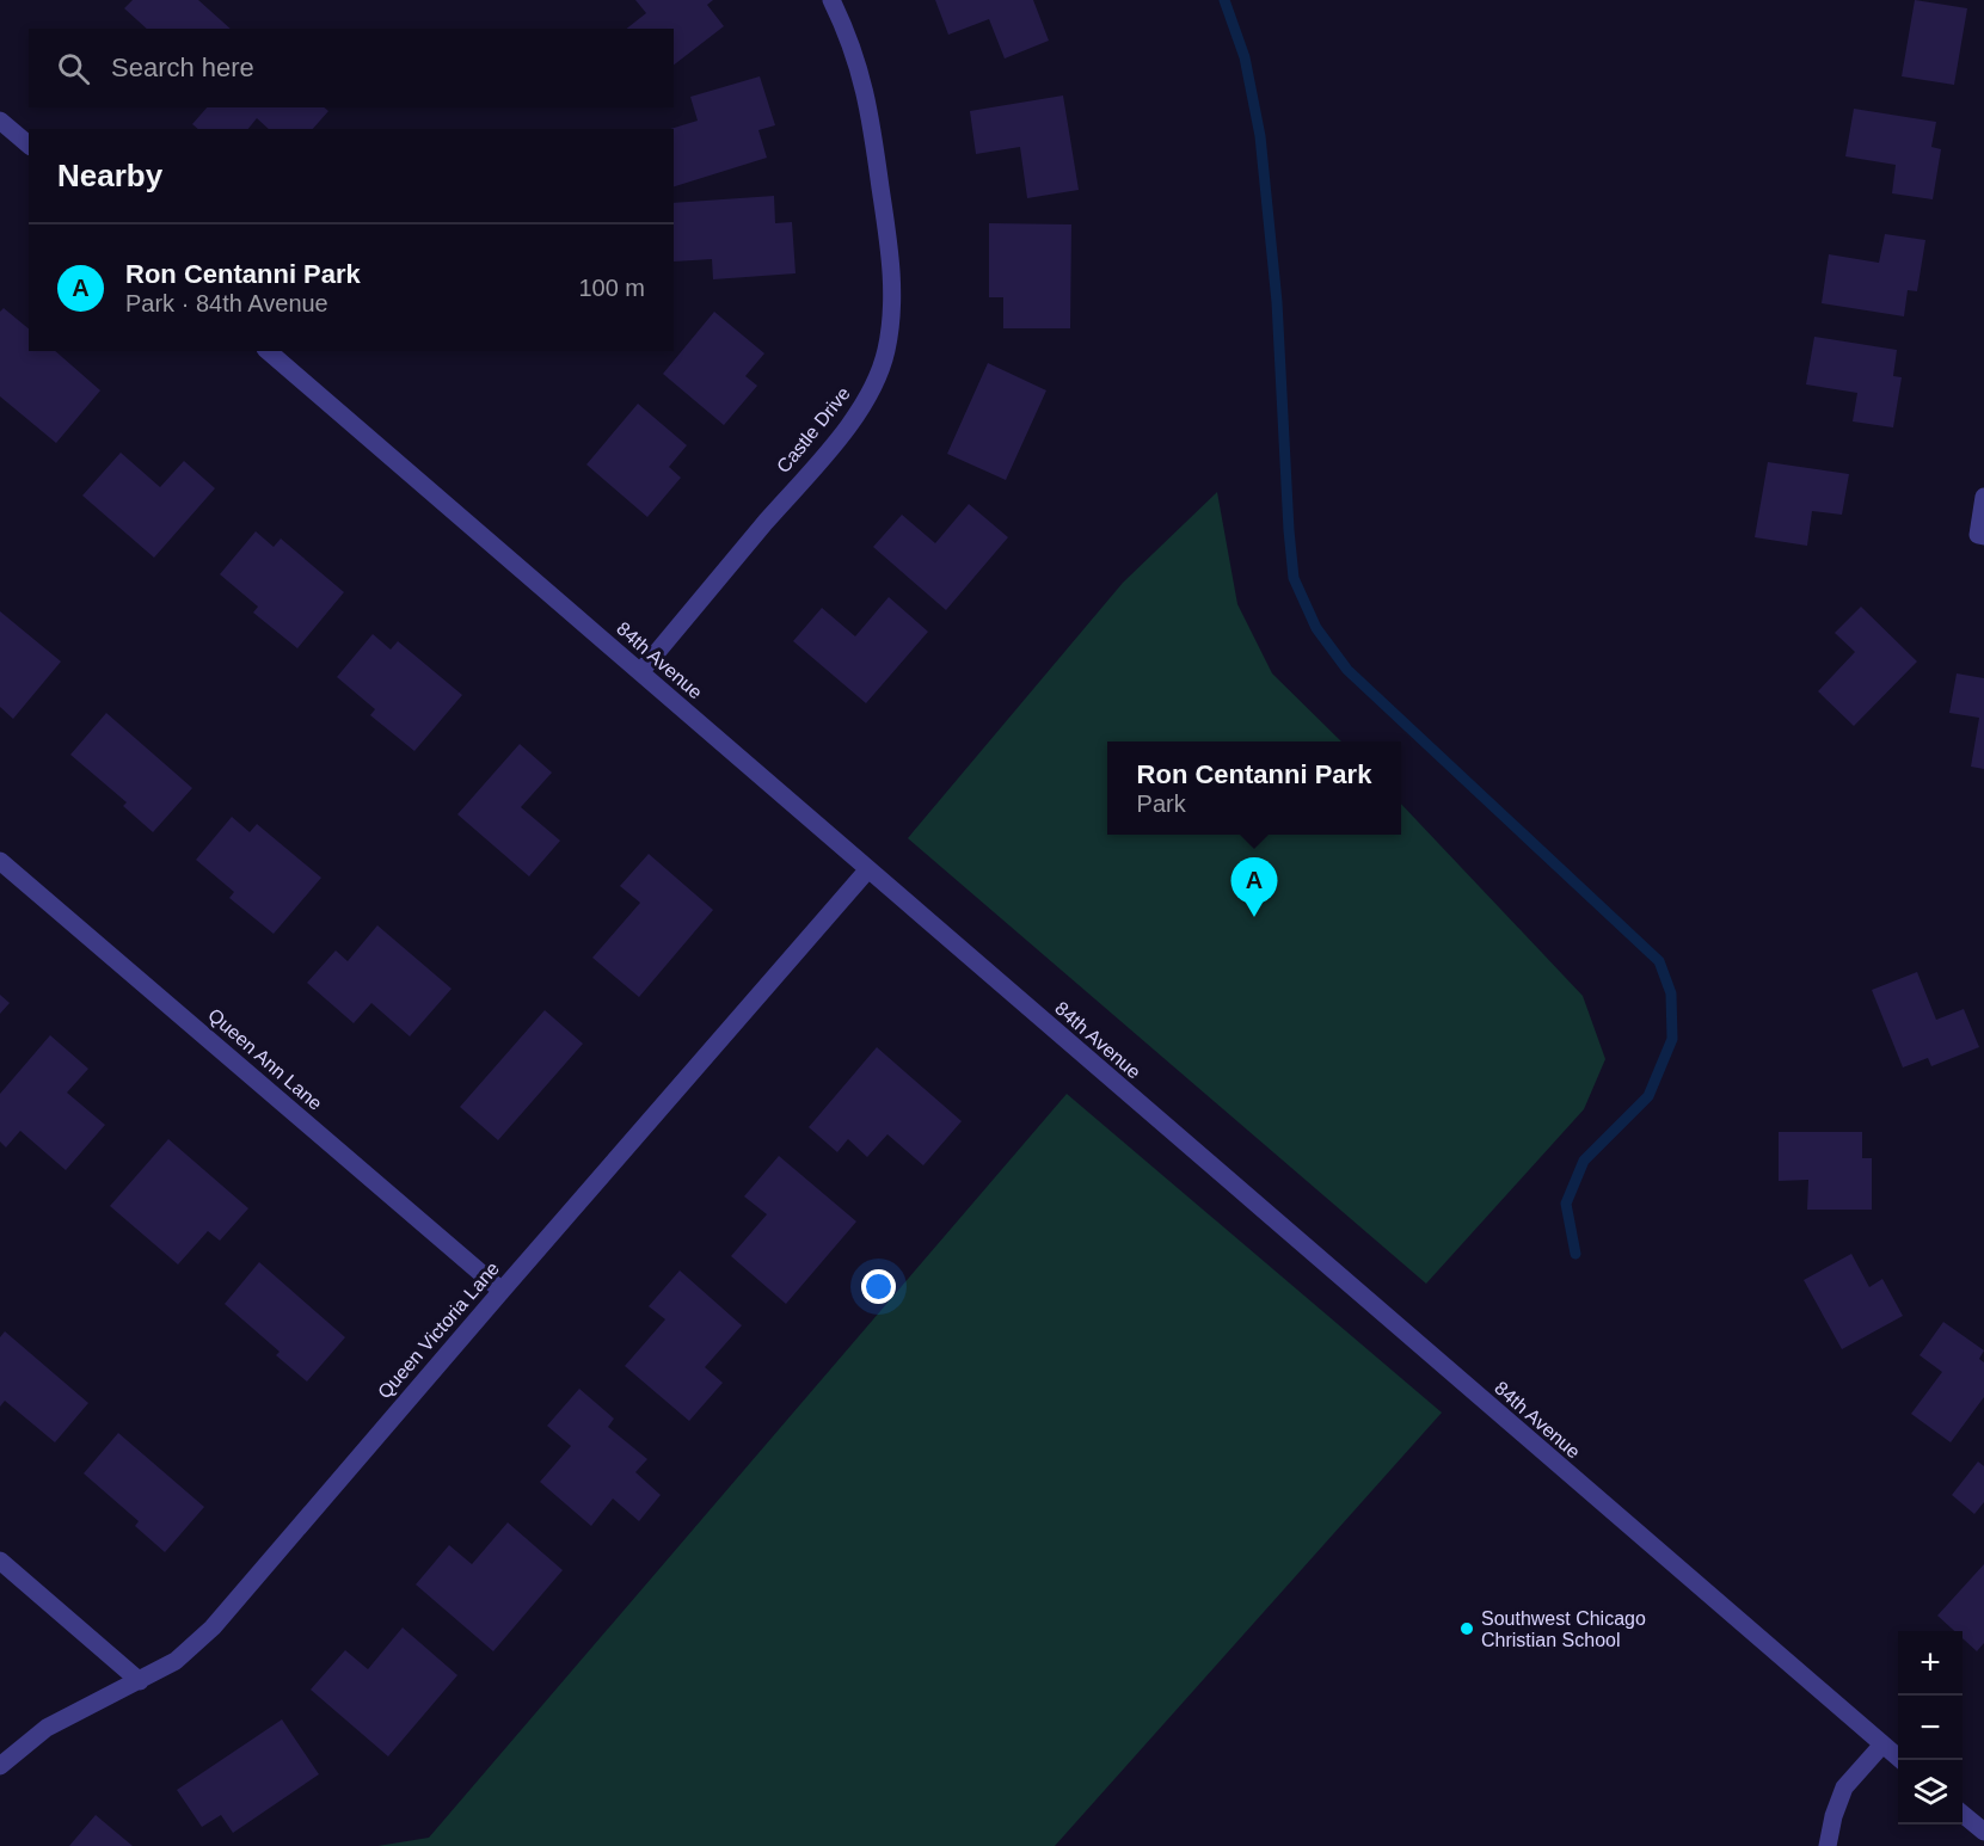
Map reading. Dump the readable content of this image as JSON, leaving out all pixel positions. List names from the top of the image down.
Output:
{
  "streets": {
    "street": [
      "Castle Drive",
      "84th Avenue",
      "Queen Ann Lane",
      "Queen Victoria Lane"
    ]
  },
  "crossings": [
    ["Castle Drive", "84th Avenue"],
    ["84th Avenue", "Queen Victoria Lane"],
    ["Queen Ann Lane", "Queen Victoria Lane"]
  ],
  "places": ["Southwest Chicago Christian School"],
  "page": {
    "search": "Search here",
    "heading": "Nearby",
    "list": [
      {
        "mark": "A",
        "name": "Ron Centanni Park",
        "note": "Park · 84th Avenue",
        "value": "100 m"
      }
    ],
    "popup": ["Ron Centanni Park", "Park"],
    "pins": "A",
    "map_buttons": ["+", "−"]
  }
}
